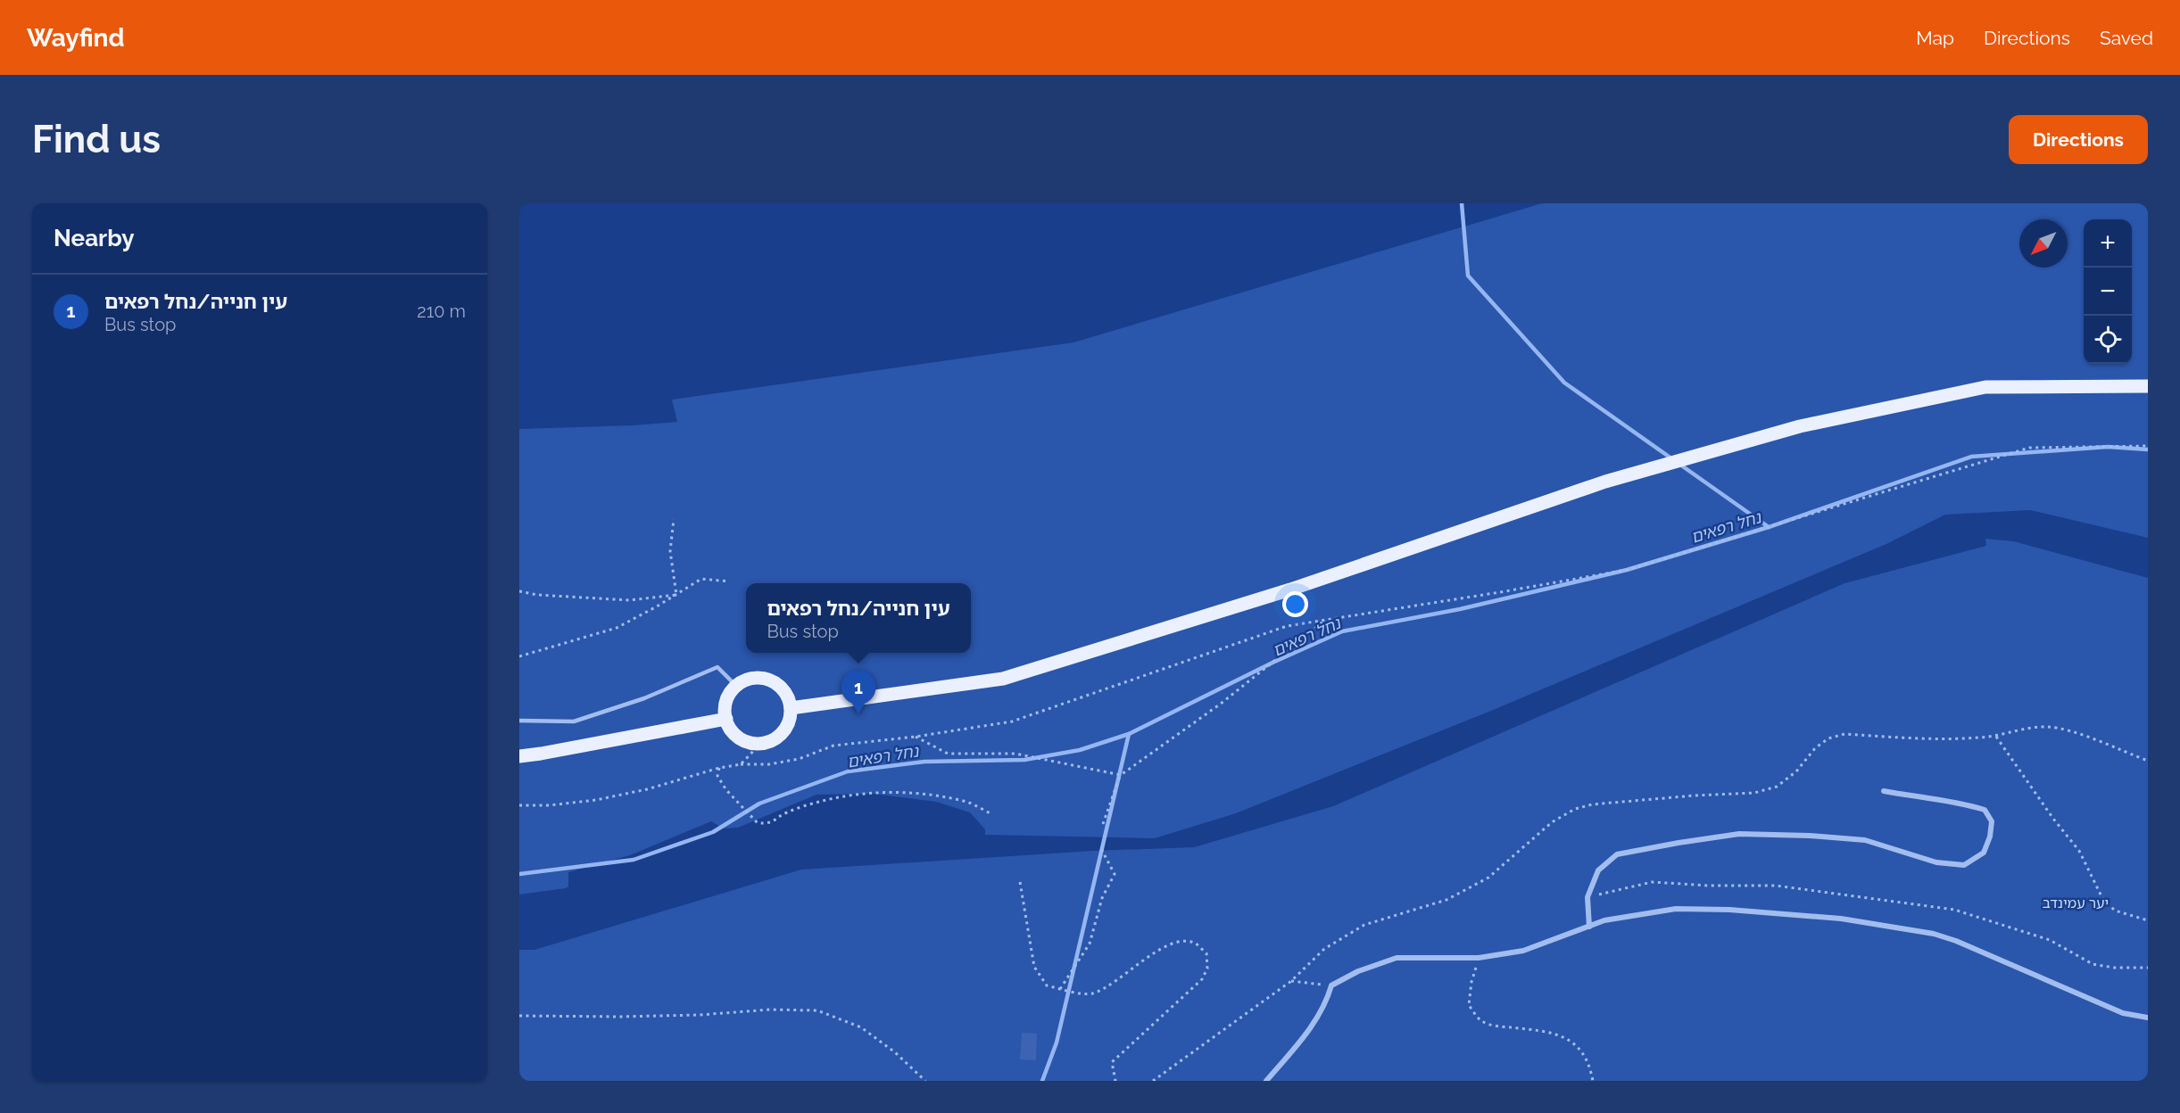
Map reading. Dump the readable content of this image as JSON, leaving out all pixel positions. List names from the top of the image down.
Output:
{
  "water": ["נחל רפאים"],
  "parks": ["יער עמינדב"],
  "north": "bottom left",
  "page": {
    "header": "Wayfind",
    "nav": ["Map", "Directions", "Saved"],
    "buttons": "Directions",
    "title": "Find us",
    "heading": "Nearby",
    "map_buttons": ["+", "−"],
    "list": [
      {
        "mark": "1",
        "name": "עין חנייה/נחל רפאים",
        "note": "Bus stop",
        "value": "210 m"
      }
    ],
    "popup": ["עין חנייה/נחל רפאים", "Bus stop"],
    "pins": "1"
  }
}
